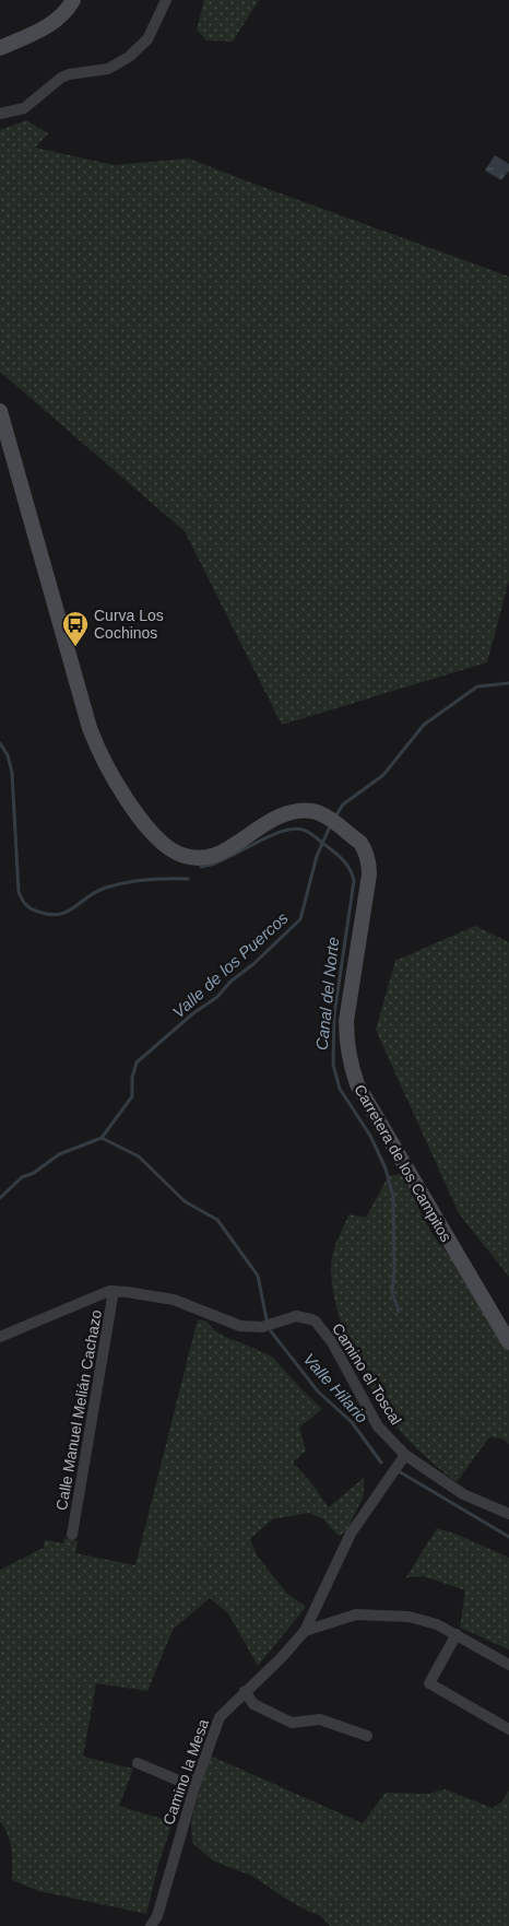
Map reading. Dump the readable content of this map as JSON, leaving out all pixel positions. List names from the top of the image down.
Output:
{
  "streets": {
    "main road": ["Carretera de los Campitos"],
    "street": ["Camino el Toscal", "Calle Manuel Melián Cachazo", "Camino la Mesa"]
  },
  "crossings": [
    ["Camino el Toscal", "Calle Manuel Melián Cachazo"],
    ["Camino el Toscal", "Camino la Mesa"]
  ],
  "water": ["Valle de los Puercos", "Canal del Norte", "Valle Hilario"],
  "places": {
    "bus stop": ["Curva Los Cochinos"]
  }
}
